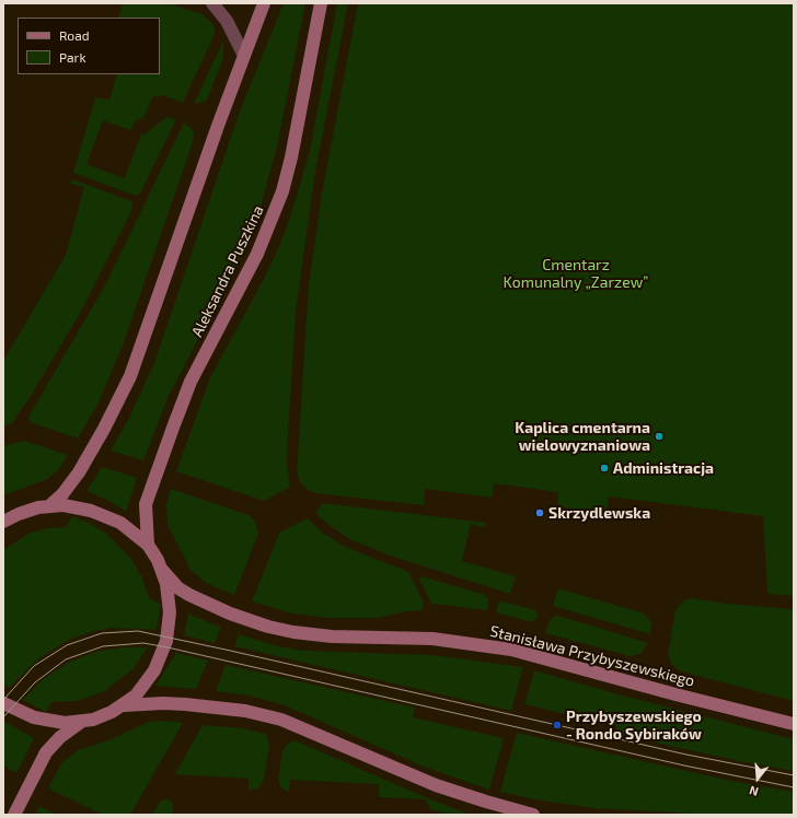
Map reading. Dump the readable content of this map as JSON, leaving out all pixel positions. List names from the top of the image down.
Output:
{
  "streets": {
    "main road": ["Aleksandra Puszkina", "Stanisława Przybyszewskiego"]
  },
  "parks": ["Cmentarz Komunalny „Zarzew”"],
  "places": [
    "Kaplica cmentarna wielowyznaniowa",
    "Administracja",
    "Skrzydlewska",
    "Przybyszewskiego - Rondo Sybiraków"
  ],
  "legend": ["Road", "Park"],
  "north": "bottom"
}
